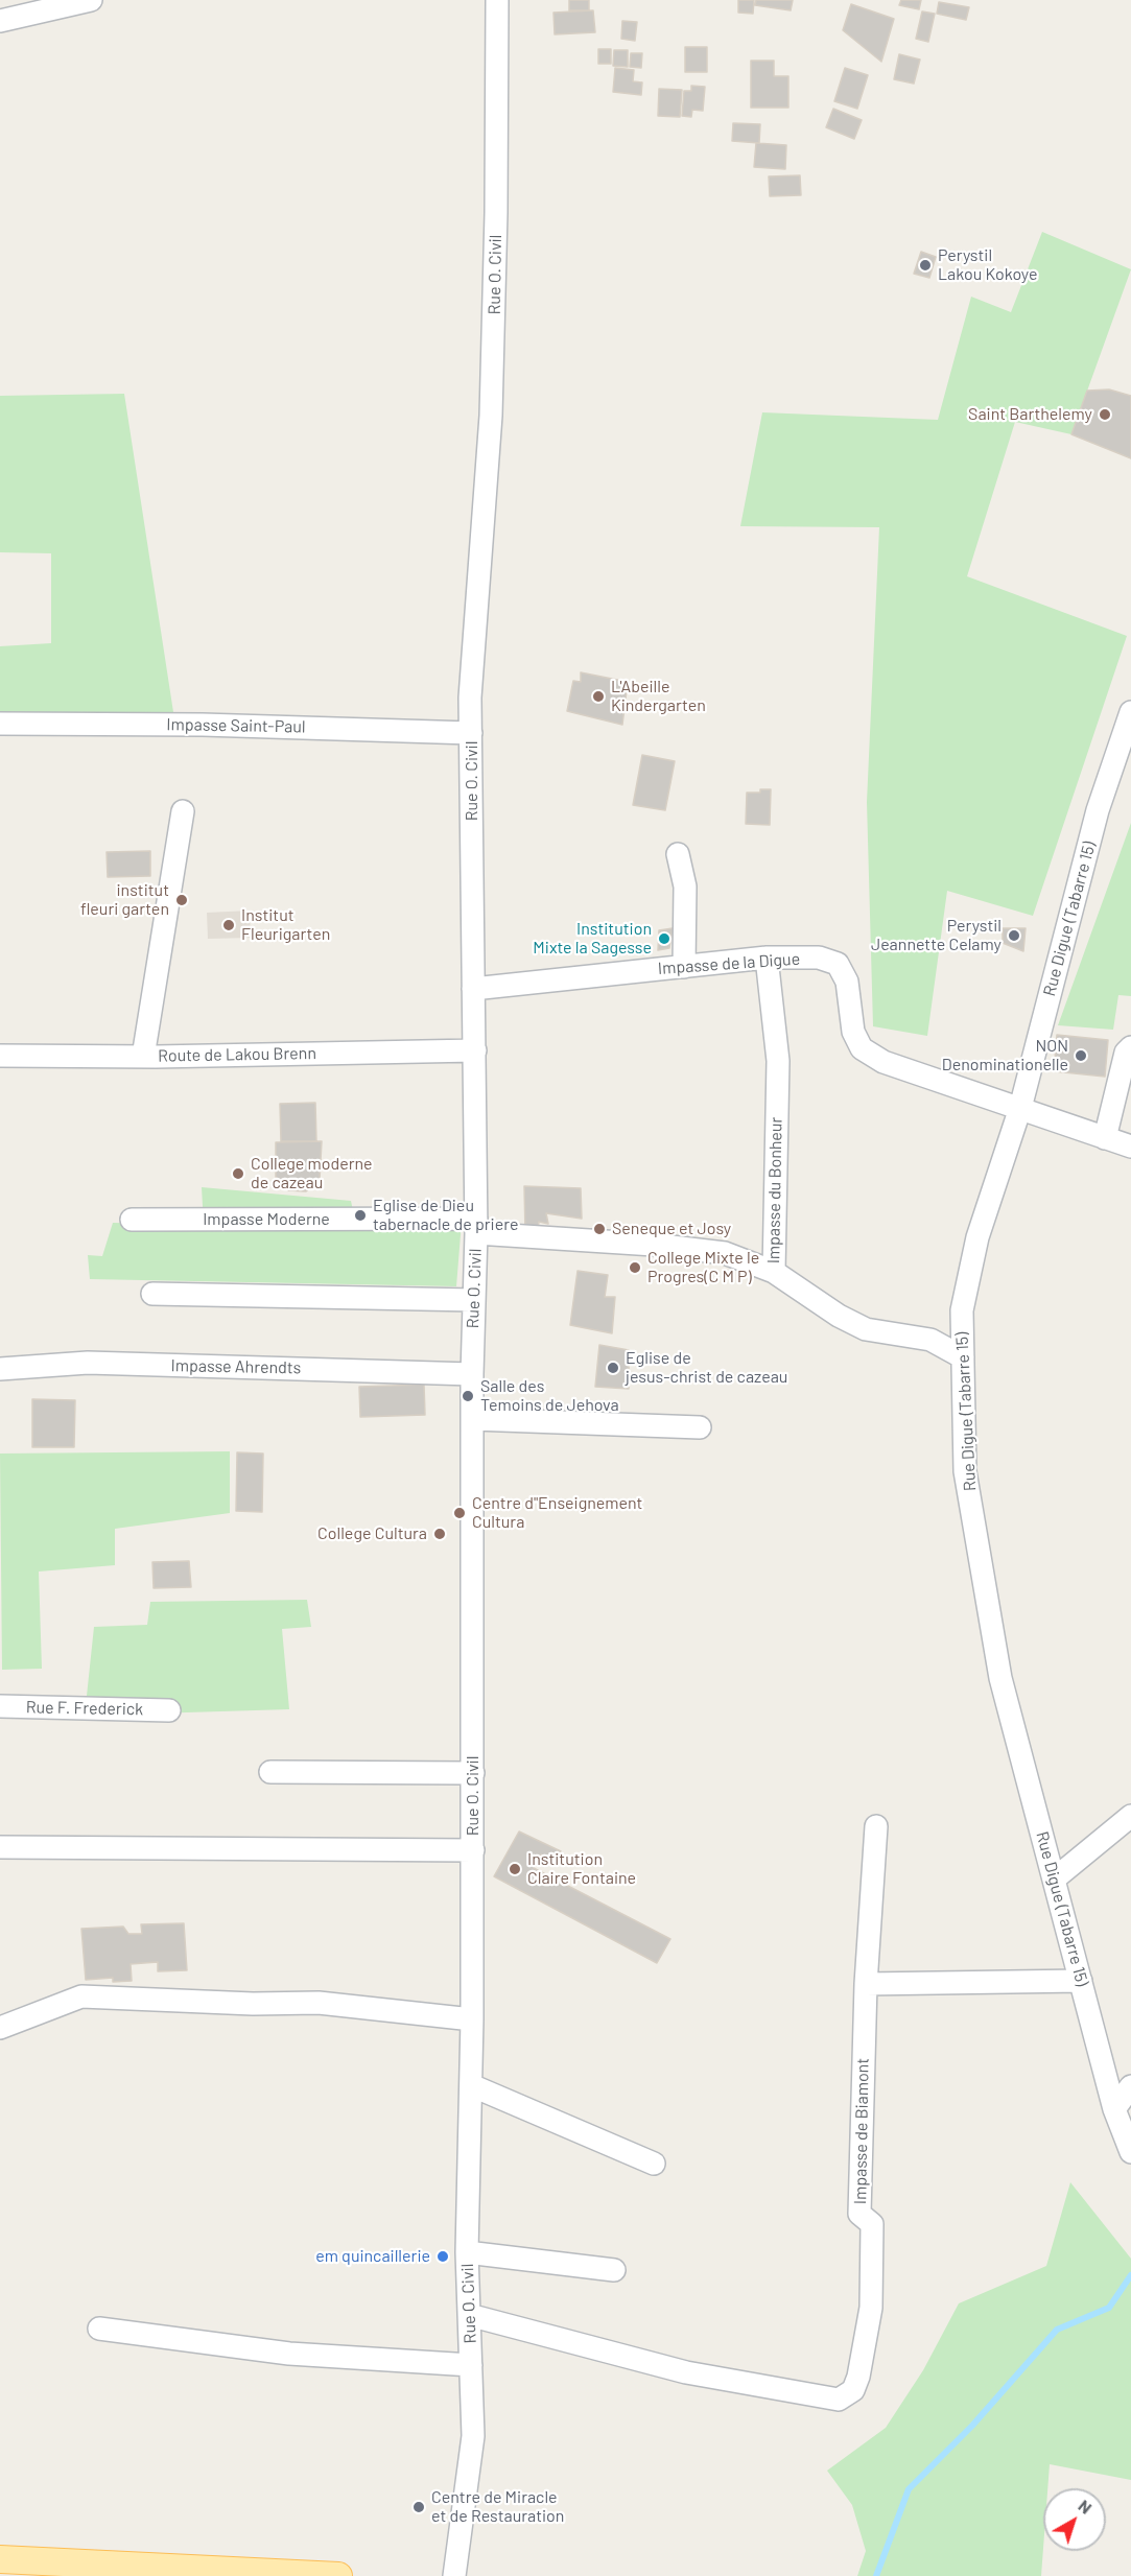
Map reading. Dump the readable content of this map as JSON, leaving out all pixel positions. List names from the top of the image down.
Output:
{
  "streets": {
    "street": [
      "Rue O. Civil",
      "Impasse Saint-Paul",
      "Rue Digue (Tabarre 15)",
      "Impasse de la Digue",
      "Route de Lakou Brenn",
      "Impasse du Bonheur",
      "Impasse Moderne",
      "Impasse Ahrendts",
      "Rue F. Frederick",
      "Impasse de Biamont"
    ]
  },
  "crossings": [
    ["Rue O. Civil", "Impasse Saint-Paul"],
    ["Rue O. Civil", "Impasse de la Digue"],
    ["Rue O. Civil", "Route de Lakou Brenn"],
    ["Rue O. Civil", "Impasse du Bonheur"],
    ["Rue O. Civil", "Impasse Moderne"],
    ["Rue O. Civil", "Impasse Ahrendts"],
    ["Rue O. Civil", "Impasse de Biamont"],
    ["Rue Digue (Tabarre 15)", "Impasse de la Digue"],
    ["Impasse de la Digue", "Impasse du Bonheur"],
    ["Impasse du Bonheur", "Impasse Moderne"]
  ],
  "places": [
    "Perystil Lakou Kokoye",
    "Saint Barthelemy",
    "L'Abeille Kindergarten",
    "institut fleuri garten",
    "Institut Fleurigarten",
    "Perystil Jeannette Celamy",
    "Institution Mixte la Sagesse",
    "NON Denominationelle",
    "College moderne de cazeau",
    "Eglise de Dieu tabernacle de priere",
    "Seneque et Josy",
    "College Mixte le Progres(C M P)",
    "Eglise de jesus-christ de cazeau",
    "Salle des Temoins de Jehova",
    "Centre d\"Enseignement Cultura",
    "College Cultura",
    "Institution Claire Fontaine",
    "em quincaillerie",
    "Centre de Miracle et de Restauration"
  ],
  "north": "top right"
}
